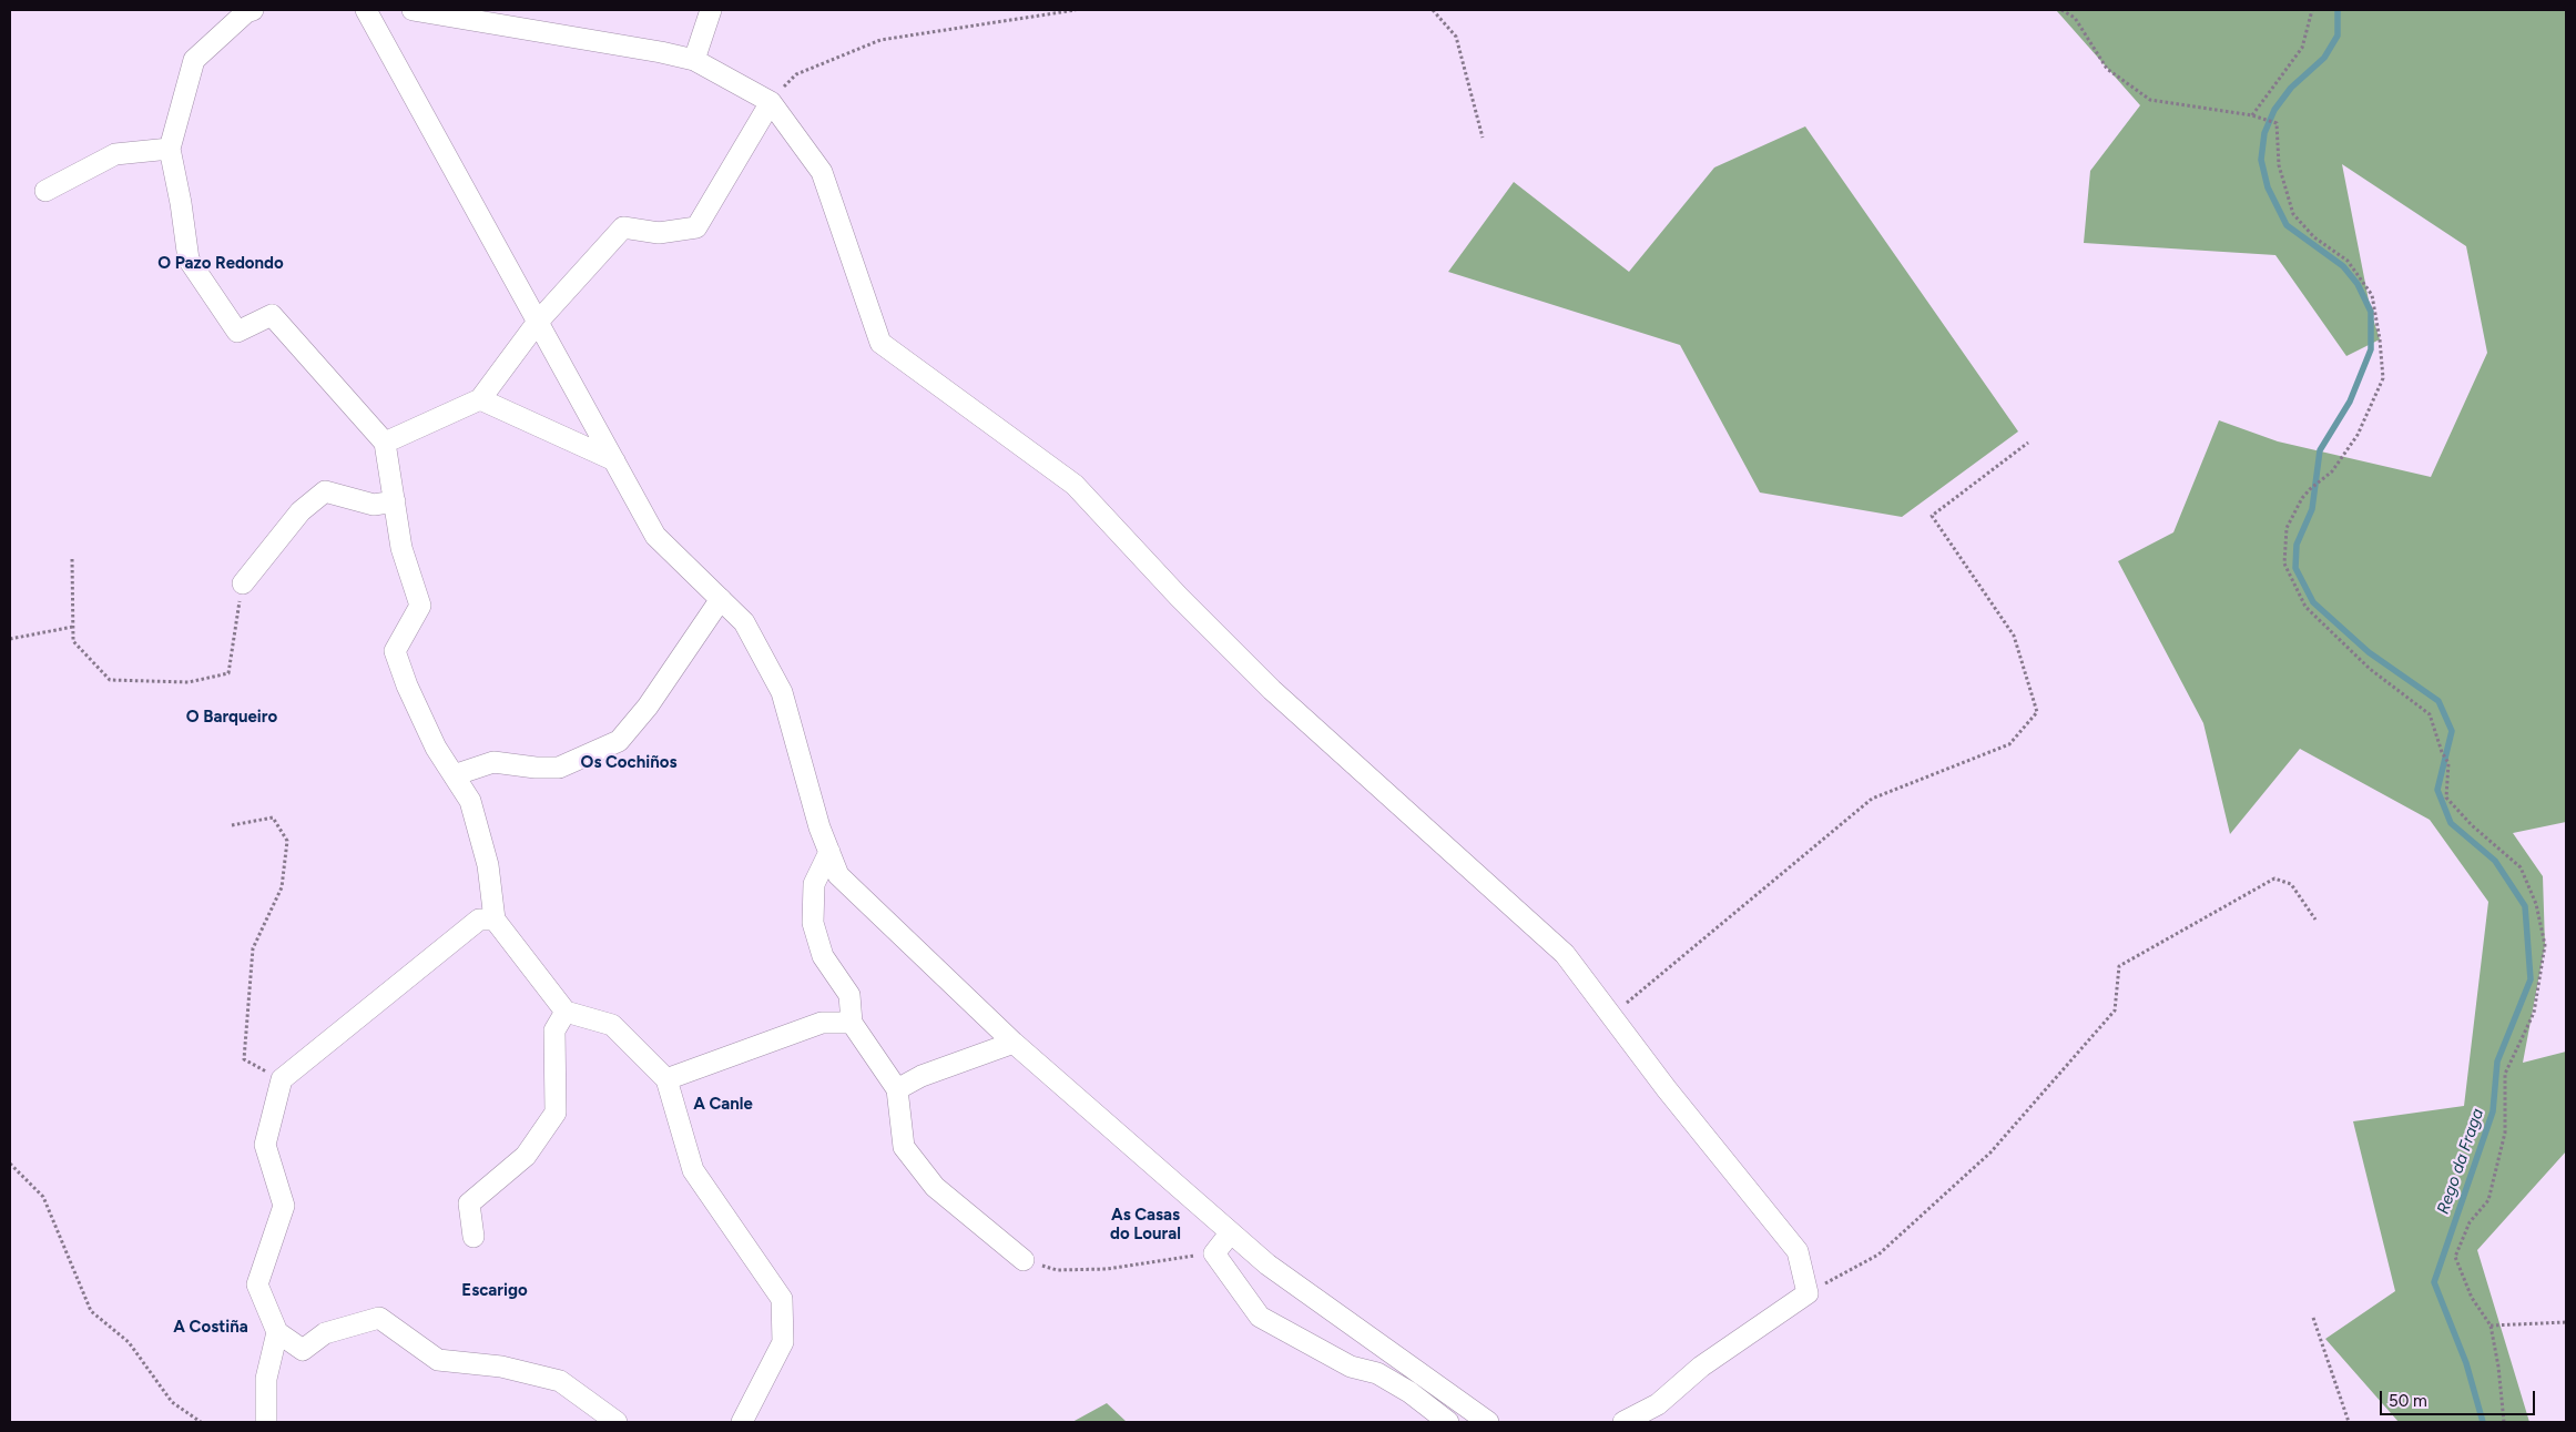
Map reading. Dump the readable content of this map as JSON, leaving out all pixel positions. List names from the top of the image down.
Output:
{
  "districts": [
    "O Pazo Redondo",
    "O Barqueiro",
    "Os Cochiños",
    "A Canle",
    "As Casas do Loural",
    "Escarigo",
    "A Costiña"
  ],
  "water": ["Rego da Fraga"],
  "scale_bar": "50 m"
}
